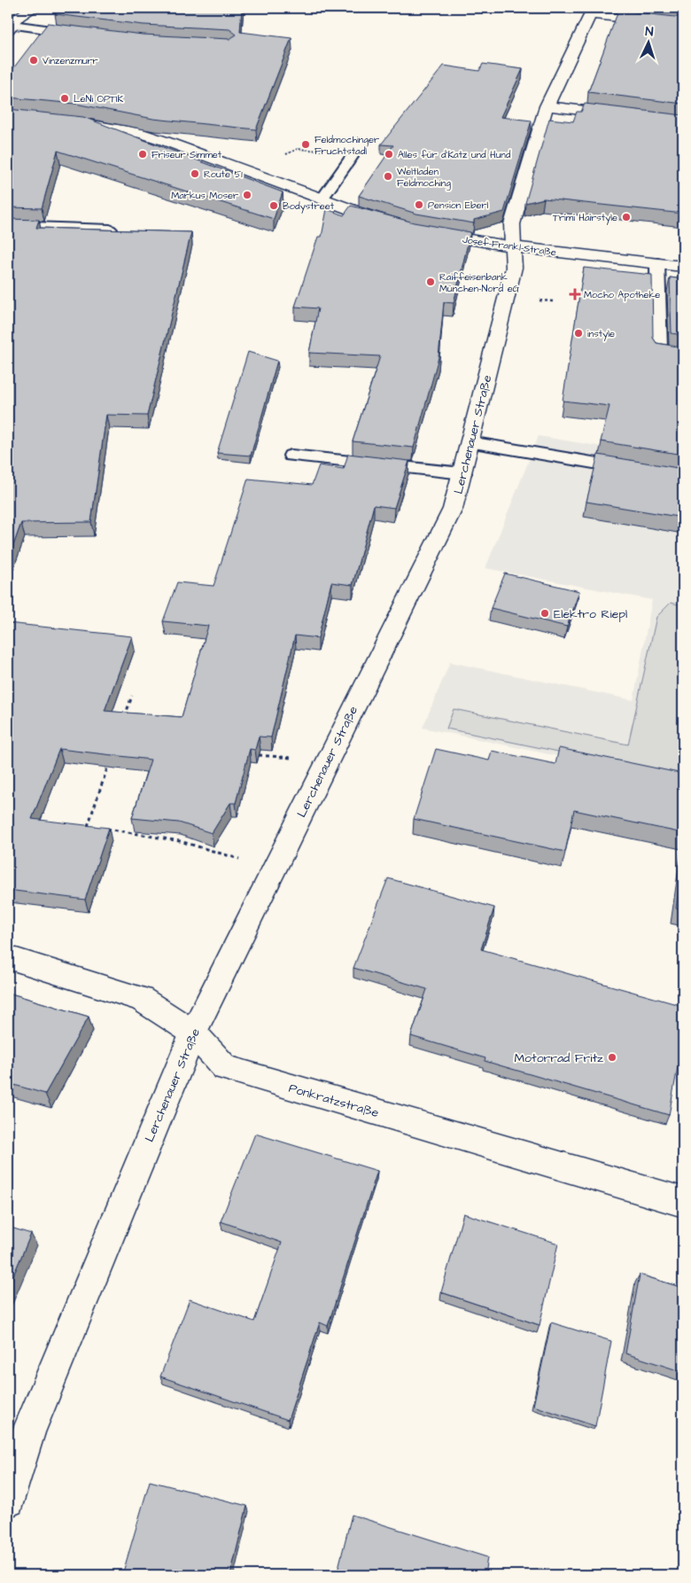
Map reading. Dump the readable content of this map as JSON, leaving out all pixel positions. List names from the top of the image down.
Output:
{
  "streets": {
    "main road": ["Josef-Frankl-Straße", "Lerchenauer Straße", "Ponkratzstraße"]
  },
  "crossings": [
    ["Josef-Frankl-Straße", "Lerchenauer Straße"],
    ["Lerchenauer Straße", "Ponkratzstraße"]
  ],
  "places": {
    "other": [
      "Vinzenzmurr",
      "LeNi OPTIK",
      "Feldmochinger Fruchtstadl",
      "Friseur Simmet",
      "Alles für d'Katz und Hund",
      "Route 51",
      "Weltladen Feldmoching",
      "Markus Moser",
      "Pension Eberl",
      "Bodystreet",
      "Trimi Hairstyle",
      "Raiffeisenbank München-Nord eG",
      "instyle",
      "Elektro Riepl",
      "Motorrad Fritz"
    ],
    "health": ["Mocho Apotheke"]
  },
  "north": "top"
}
